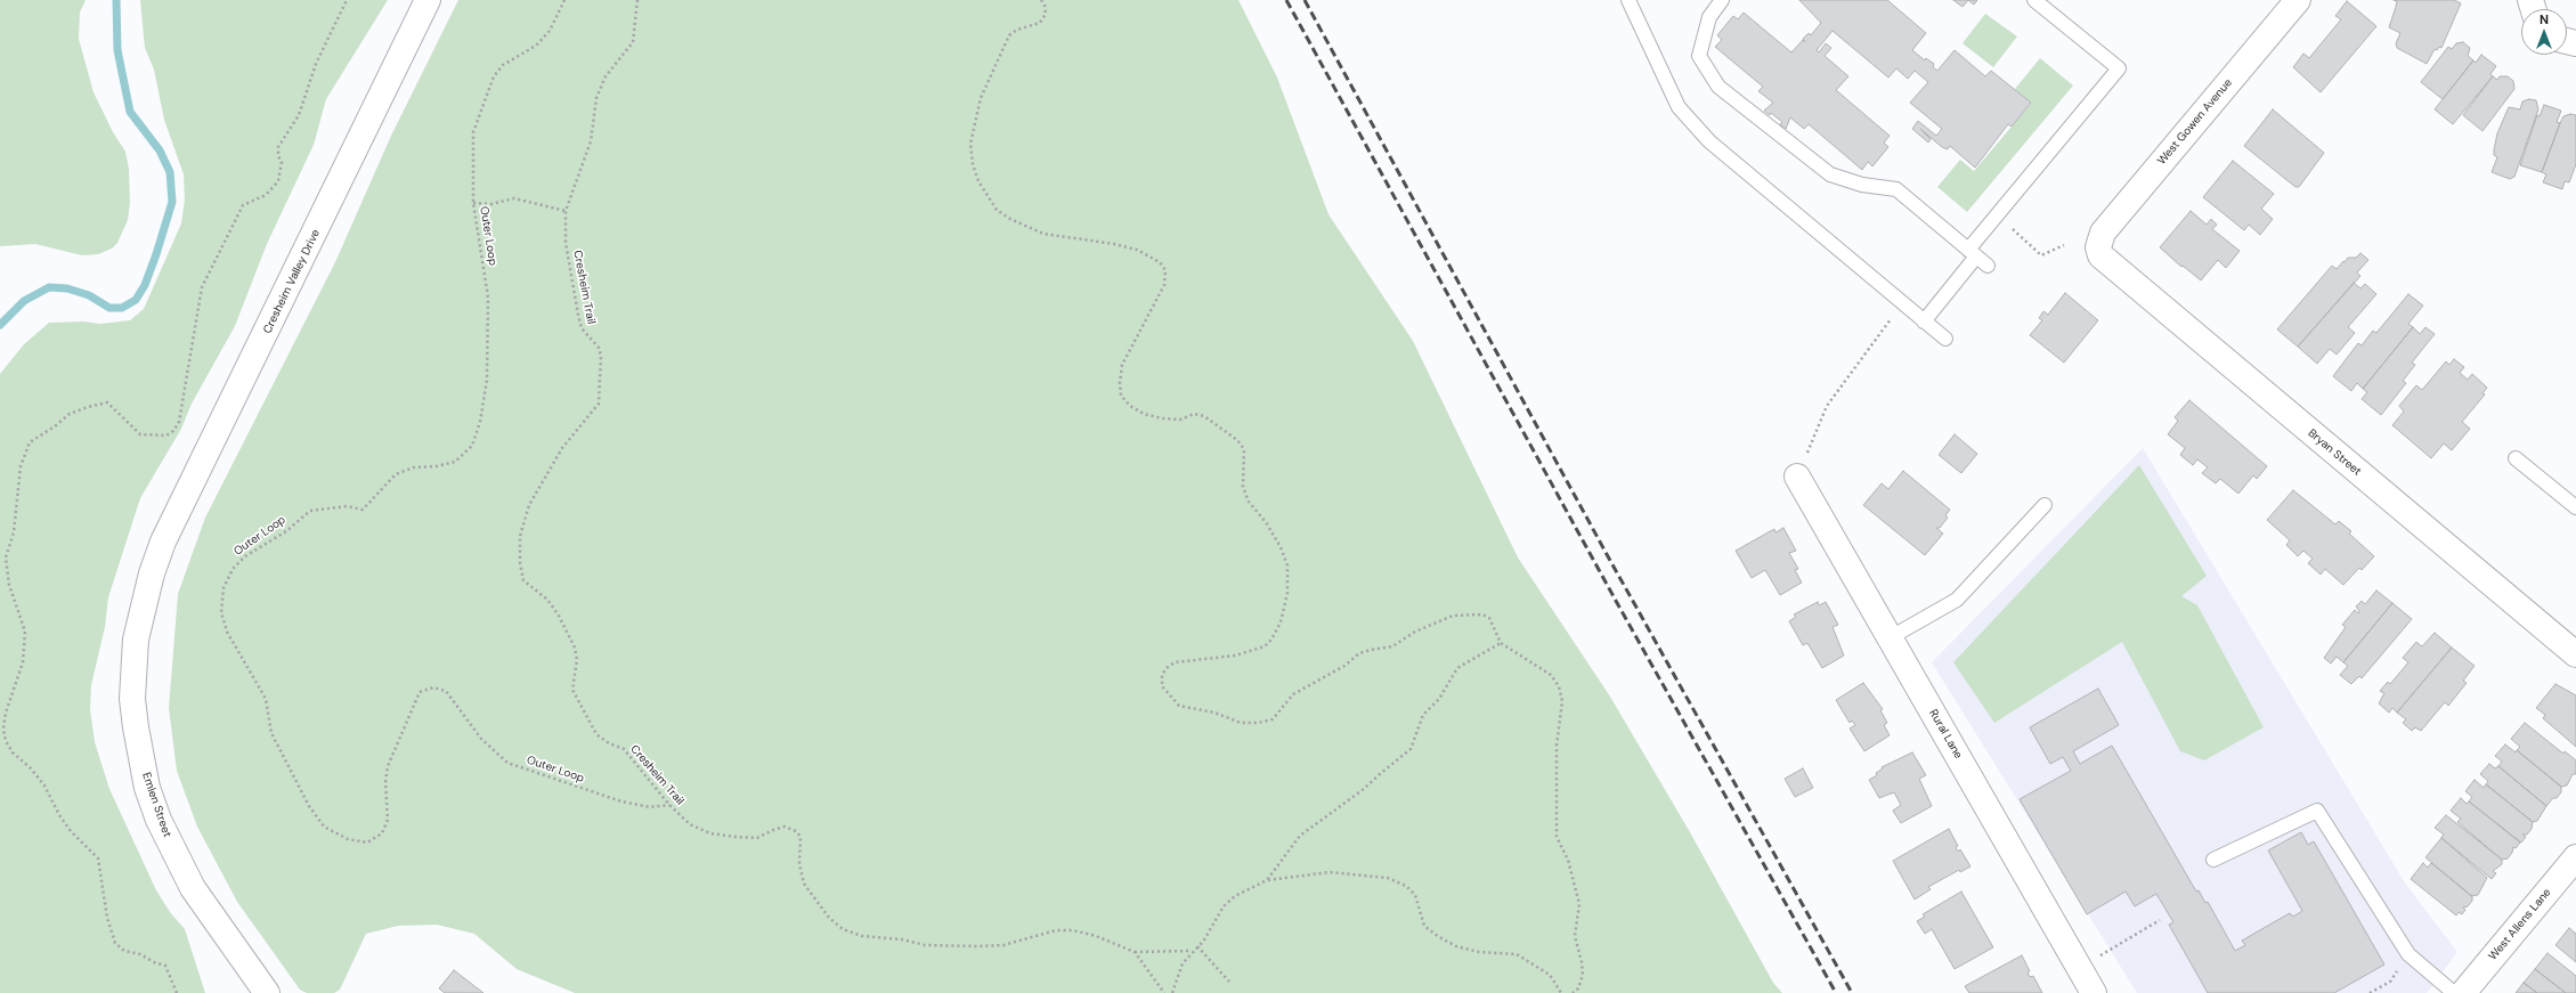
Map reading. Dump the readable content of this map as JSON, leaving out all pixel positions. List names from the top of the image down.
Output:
{
  "streets": {
    "street": [
      "West Gowen Avenue",
      "Cresheim Valley Drive",
      "Bryan Street",
      "Rural Lane",
      "Emlen Street",
      "West Allens Lane"
    ],
    "path": ["Outer Loop", "Cresheim Trail"]
  },
  "crossings": [
    ["West Gowen Avenue", "Bryan Street"],
    ["Outer Loop", "Cresheim Trail"],
    ["Cresheim Valley Drive", "Emlen Street"]
  ],
  "north": "top"
}
